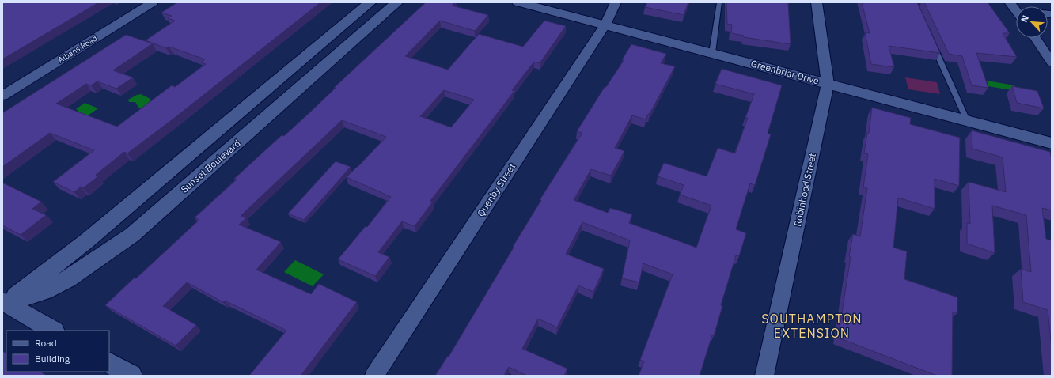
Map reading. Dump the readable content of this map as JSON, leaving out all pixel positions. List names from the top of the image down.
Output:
{
  "streets": {
    "street": [
      "Albans Road",
      "Greenbriar Drive",
      "Sunset Boulevard",
      "Quenby Street",
      "Robinhood Street"
    ]
  },
  "crossings": [
    ["Greenbriar Drive", "Quenby Street"],
    ["Greenbriar Drive", "Robinhood Street"]
  ],
  "districts": ["SOUTHAMPTON EXTENSION"],
  "legend": ["Road", "Building"],
  "north": "top left"
}
